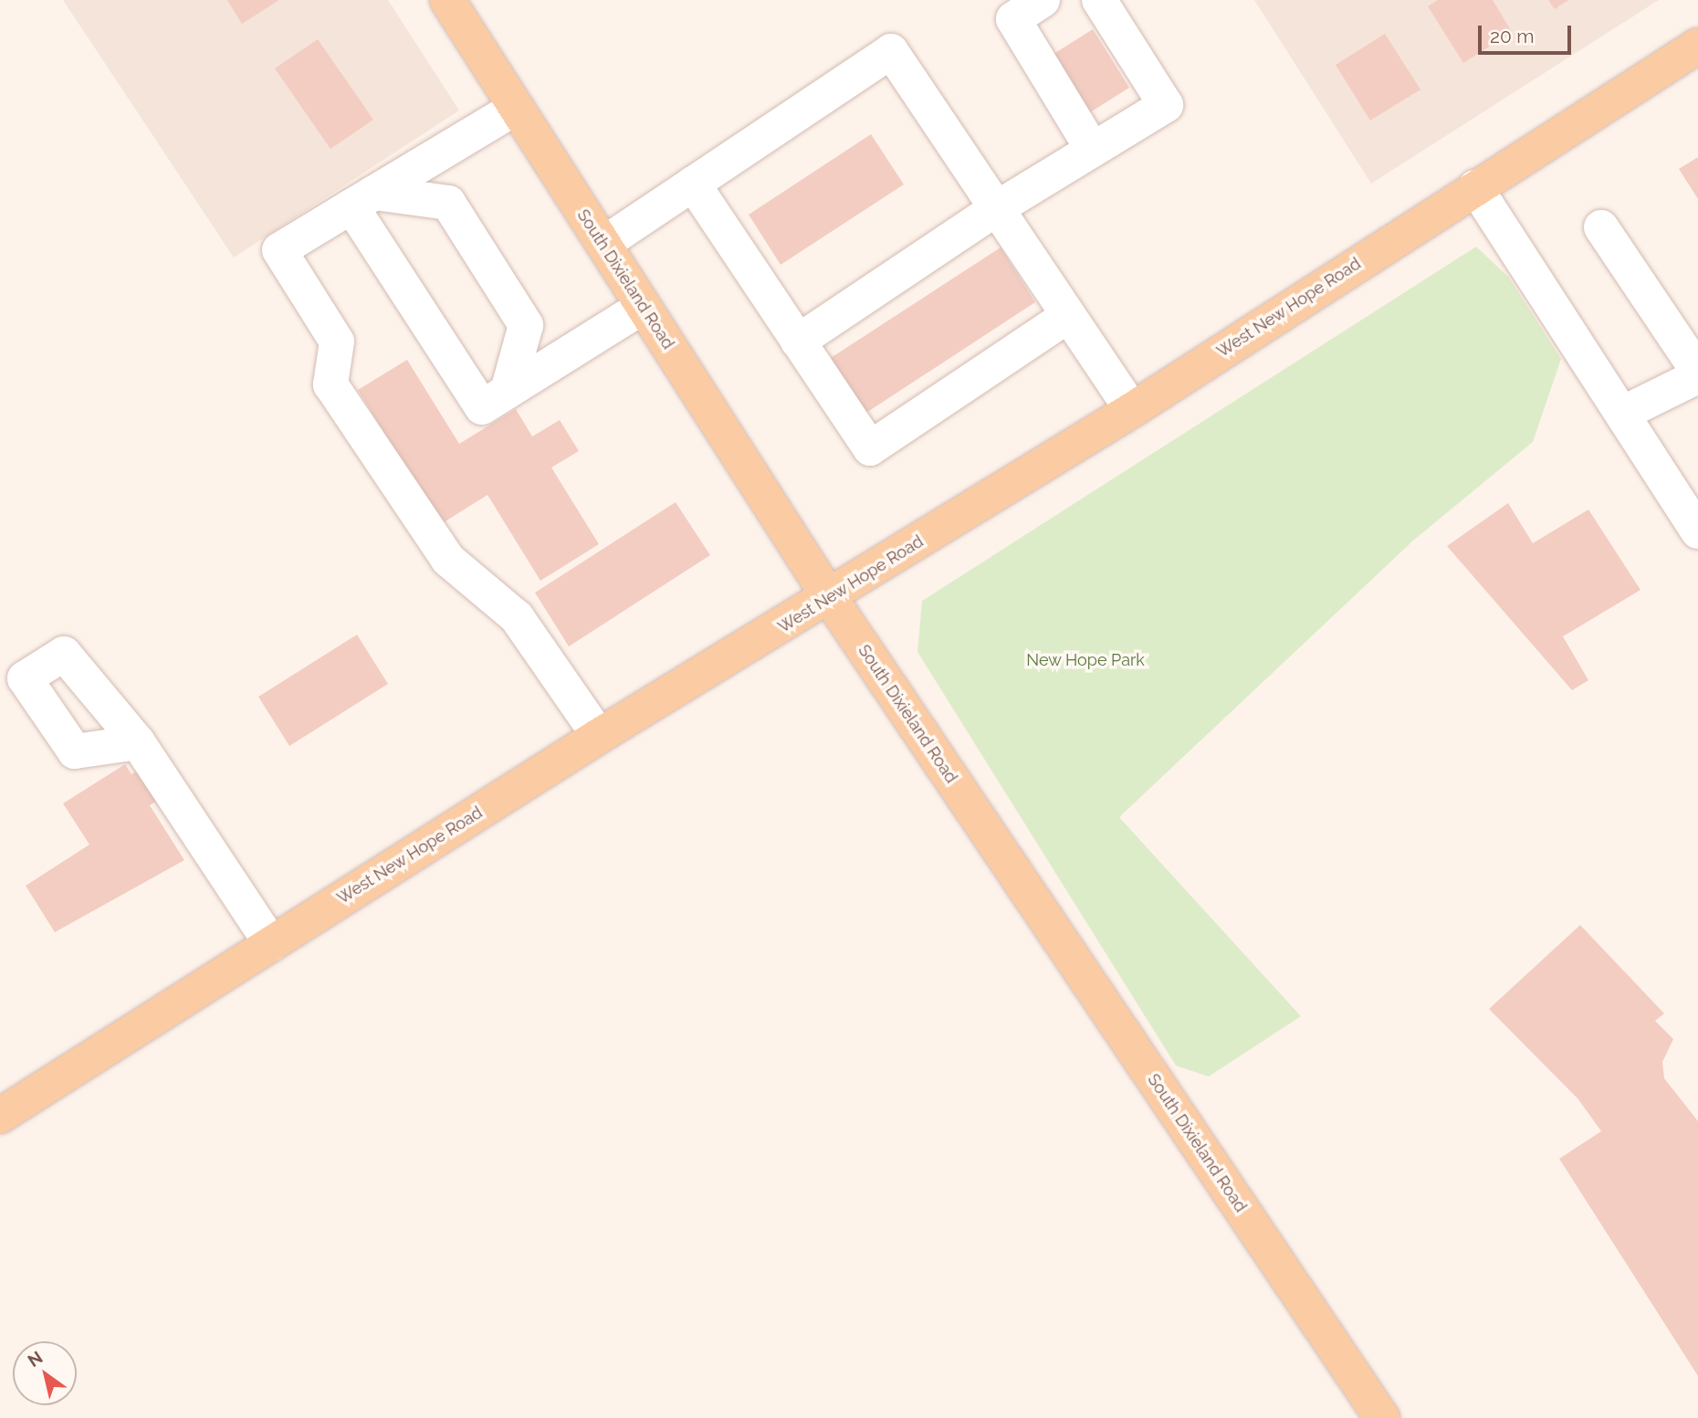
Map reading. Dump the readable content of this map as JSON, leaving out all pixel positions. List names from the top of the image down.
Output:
{
  "streets": {
    "main road": ["South Dixieland Road", "West New Hope Road"]
  },
  "crossings": [
    ["South Dixieland Road", "West New Hope Road"]
  ],
  "parks": ["New Hope Park"],
  "scale_bar": "20 m",
  "north": "top left"
}
